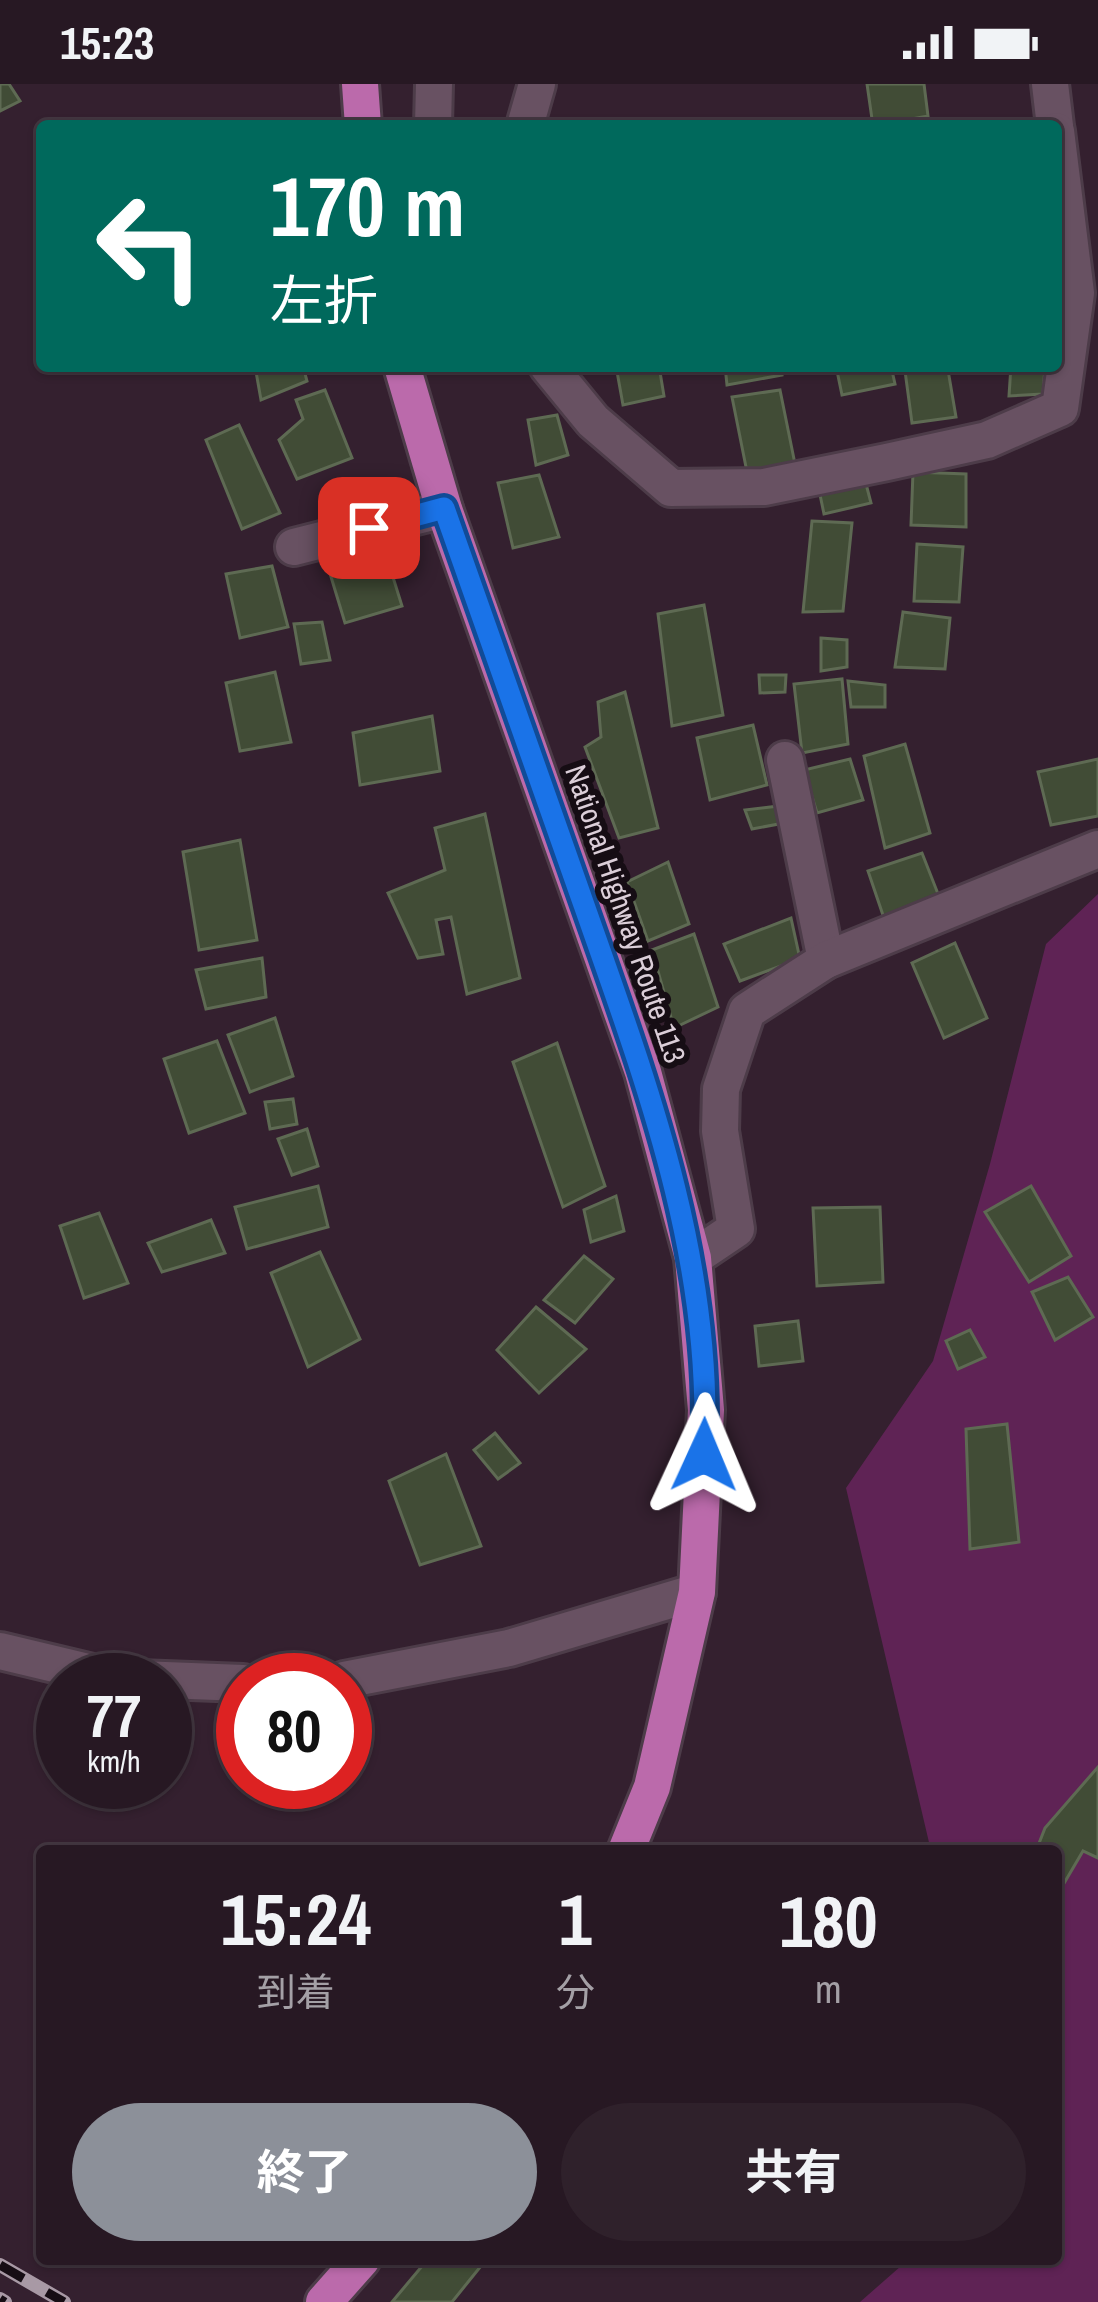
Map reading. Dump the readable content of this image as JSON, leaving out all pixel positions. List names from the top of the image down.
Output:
{
  "streets": {
    "highway": ["National Highway Route 113"]
  },
  "page": {
    "status": "15:23",
    "turn": ["170 m", "左折"],
    "speed": "77 km/h",
    "limit": "80",
    "eta": [
      "15:24",
      "到着",
      "1",
      "分",
      "180",
      "m"
    ],
    "buttons": ["終了", "共有"]
  }
}
